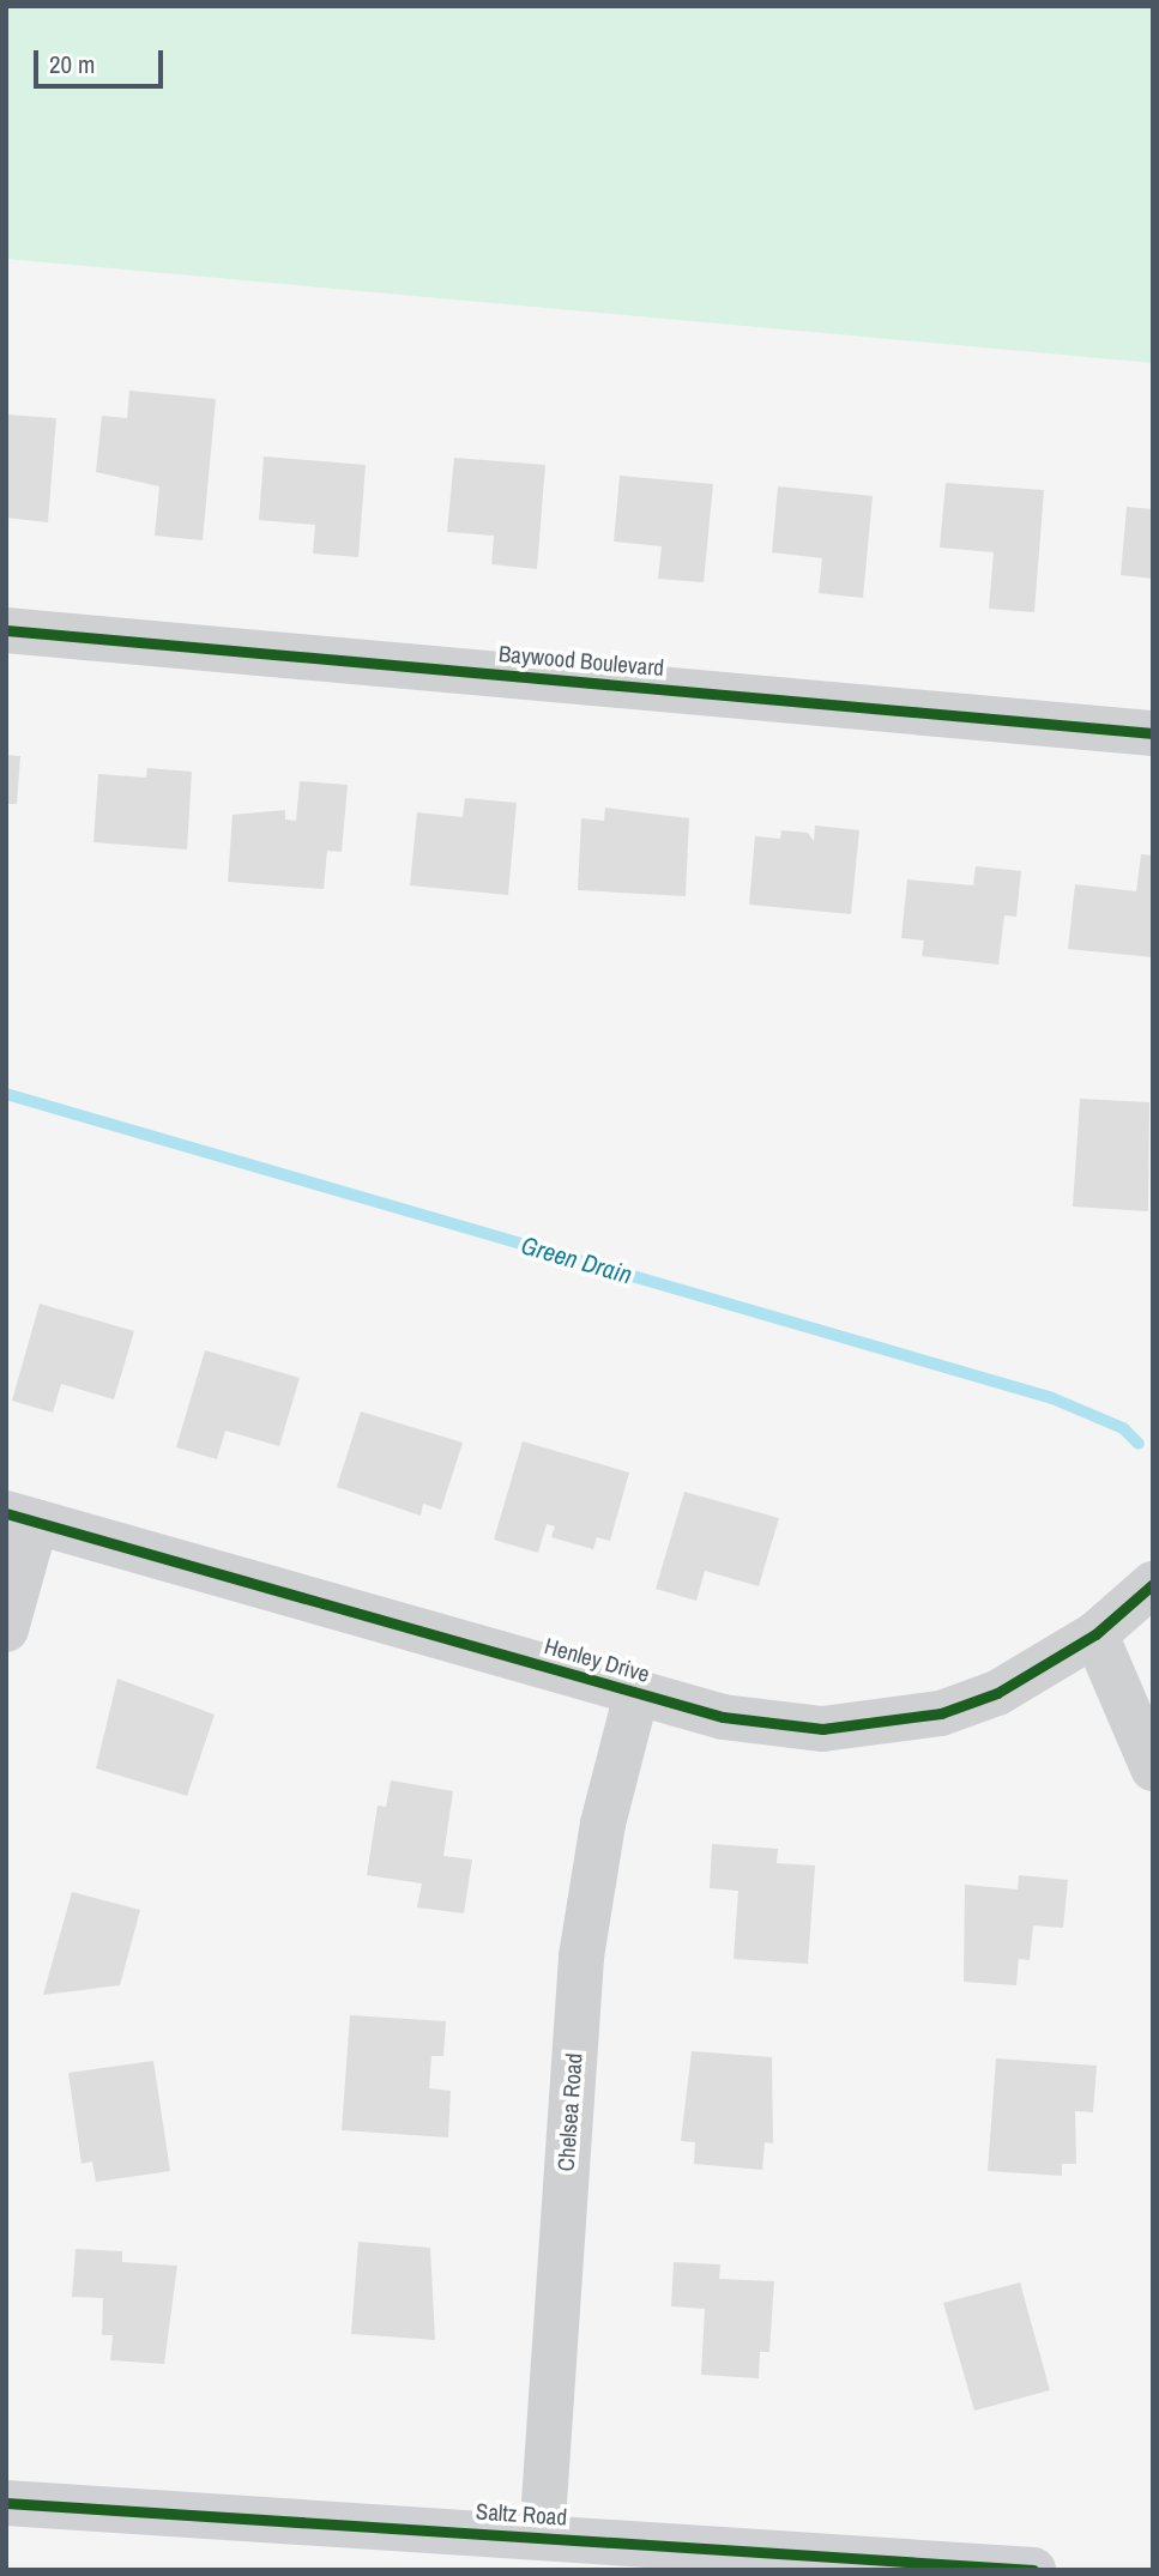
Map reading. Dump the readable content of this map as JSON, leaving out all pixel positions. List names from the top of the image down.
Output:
{
  "streets": {
    "street": [
      "Baywood Boulevard",
      "Henley Drive",
      "Chelsea Road",
      "Saltz Road"
    ]
  },
  "crossings": [
    ["Henley Drive", "Chelsea Road"],
    ["Chelsea Road", "Saltz Road"]
  ],
  "water": ["Green Drain"],
  "scale_bar": "20 m"
}
